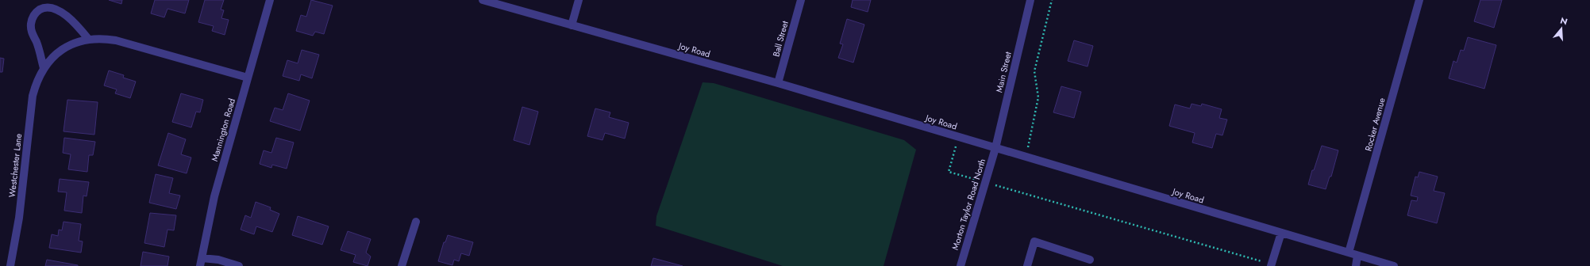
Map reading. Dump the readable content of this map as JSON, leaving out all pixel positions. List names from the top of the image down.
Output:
{
  "streets": {
    "street": [
      "Ball Street",
      "Joy Road",
      "Main Street",
      "Rocker Avenue",
      "Mannington Road",
      "Westchester Lane",
      "Morton Taylor Road North"
    ]
  },
  "crossings": [
    ["Ball Street", "Joy Road"],
    ["Joy Road", "Main Street"],
    ["Joy Road", "Rocker Avenue"],
    ["Joy Road", "Morton Taylor Road North"],
    ["Main Street", "Morton Taylor Road North"],
    ["Mannington Road", "Westchester Lane"]
  ],
  "north": "top"
}
